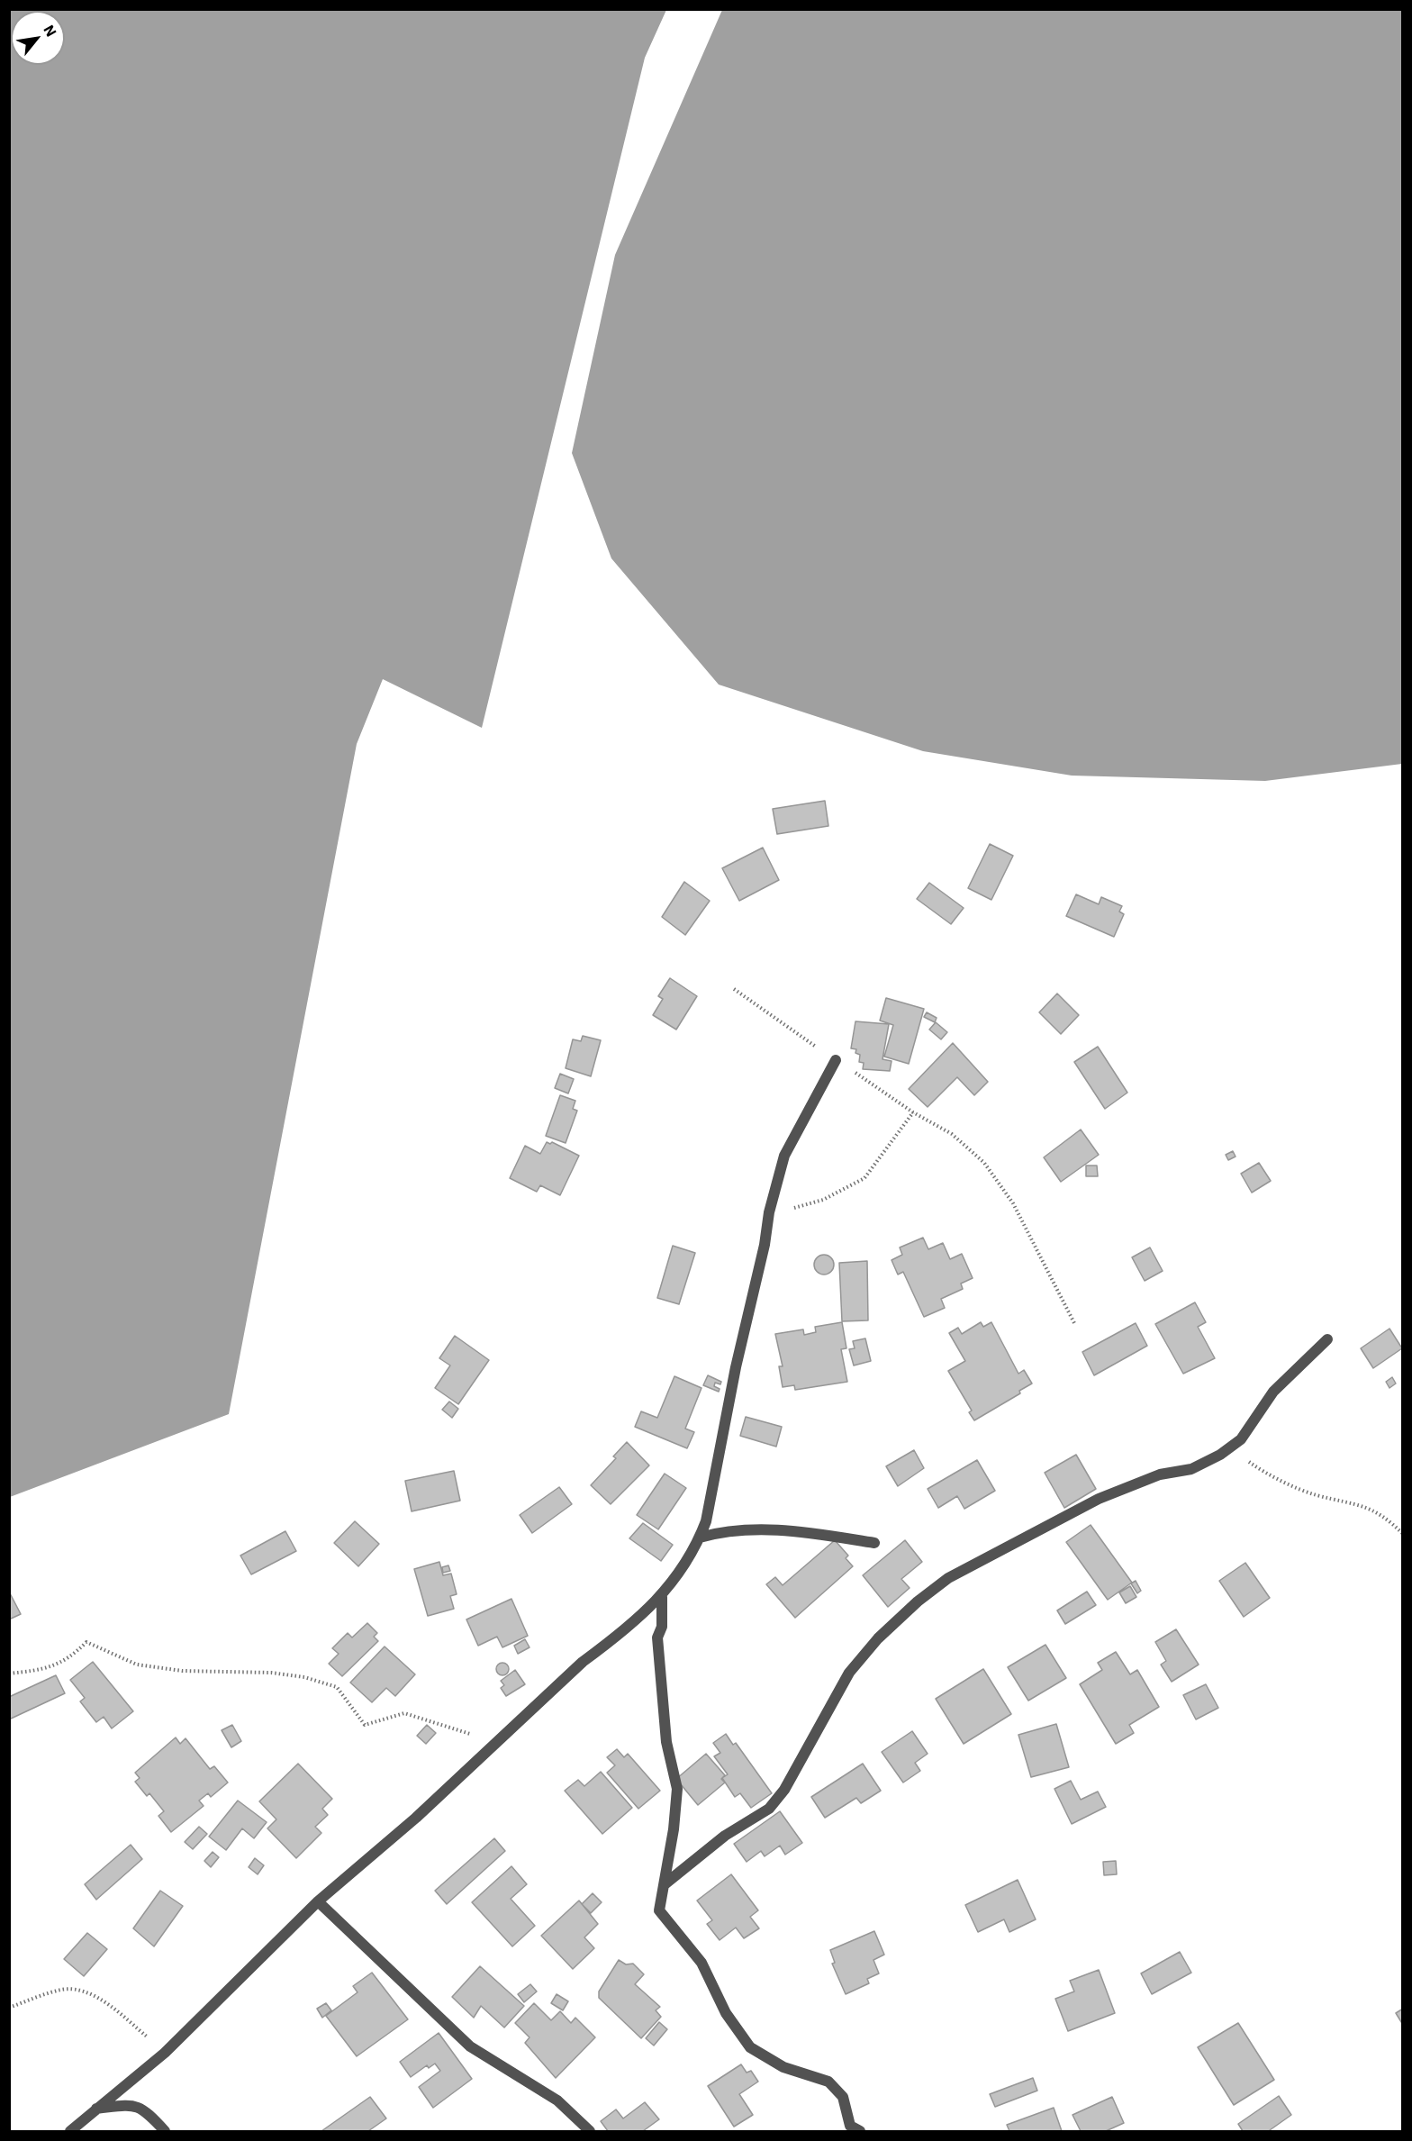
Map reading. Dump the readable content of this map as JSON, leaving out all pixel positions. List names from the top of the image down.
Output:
{
  "north": "top right"
}
